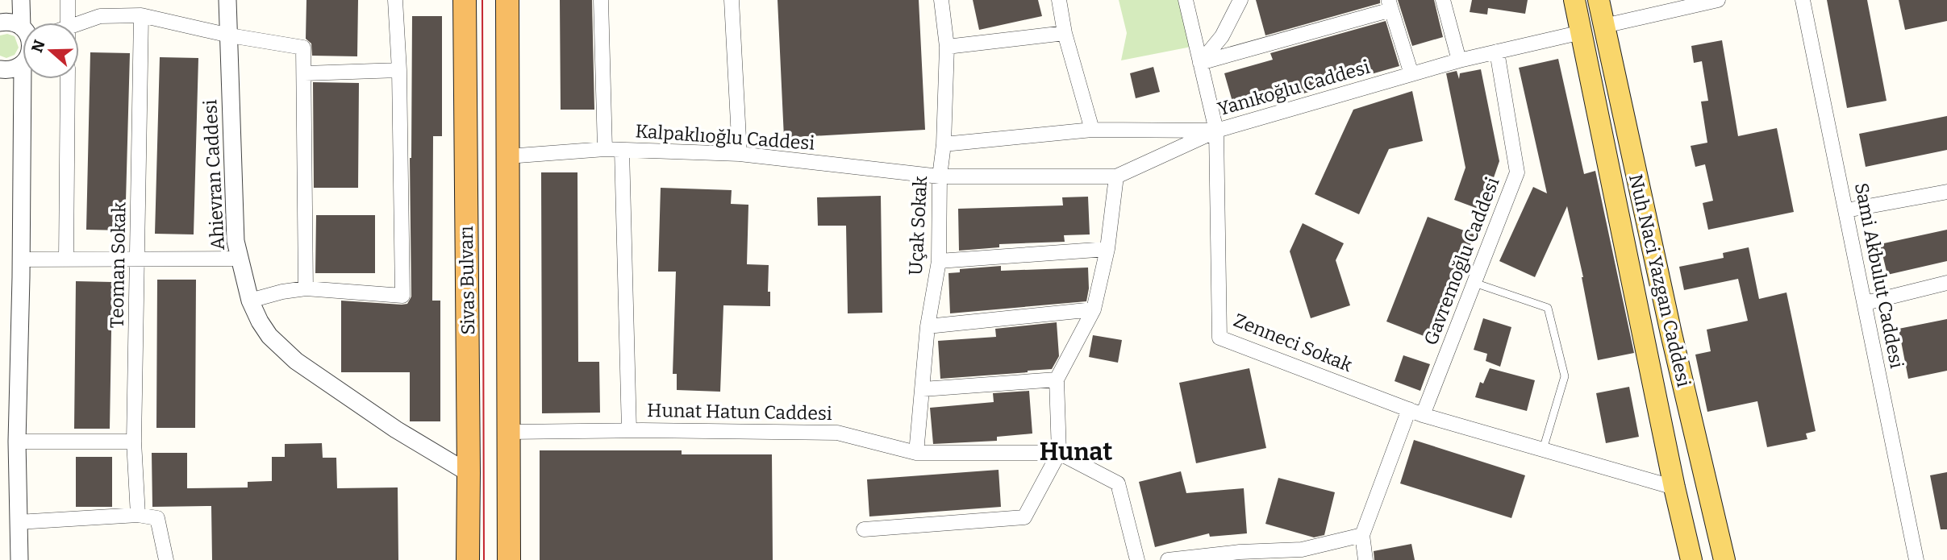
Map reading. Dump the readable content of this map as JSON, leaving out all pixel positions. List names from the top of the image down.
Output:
{
  "streets": {
    "highway": ["Sivas Bulvarı"],
    "main road": ["Nuh Naci Yazgan Caddesi"],
    "street": [
      "Yanıkoğlu Caddesi",
      "Kalpaklıoğlu Caddesi",
      "Ahievran Caddesi",
      "Uçak Sokak",
      "Gavremoğlu Caddesi",
      "Teoman Sokak",
      "Sami Akbulut Caddesi",
      "Zenneci Sokak",
      "Hunat Hatun Caddesi"
    ]
  },
  "crossings": [
    ["Yanıkoğlu Caddesi", "Uçak Sokak"],
    ["Yanıkoğlu Caddesi", "Gavremoğlu Caddesi"],
    ["Yanıkoğlu Caddesi", "Nuh Naci Yazgan Caddesi"],
    ["Yanıkoğlu Caddesi", "Zenneci Sokak"],
    ["Kalpaklıoğlu Caddesi", "Uçak Sokak"],
    ["Ahievran Caddesi", "Sivas Bulvarı"],
    ["Uçak Sokak", "Hunat Hatun Caddesi"],
    ["Gavremoğlu Caddesi", "Zenneci Sokak"],
    ["Nuh Naci Yazgan Caddesi", "Zenneci Sokak"]
  ],
  "districts": ["Hunat"],
  "north": "left"
}
